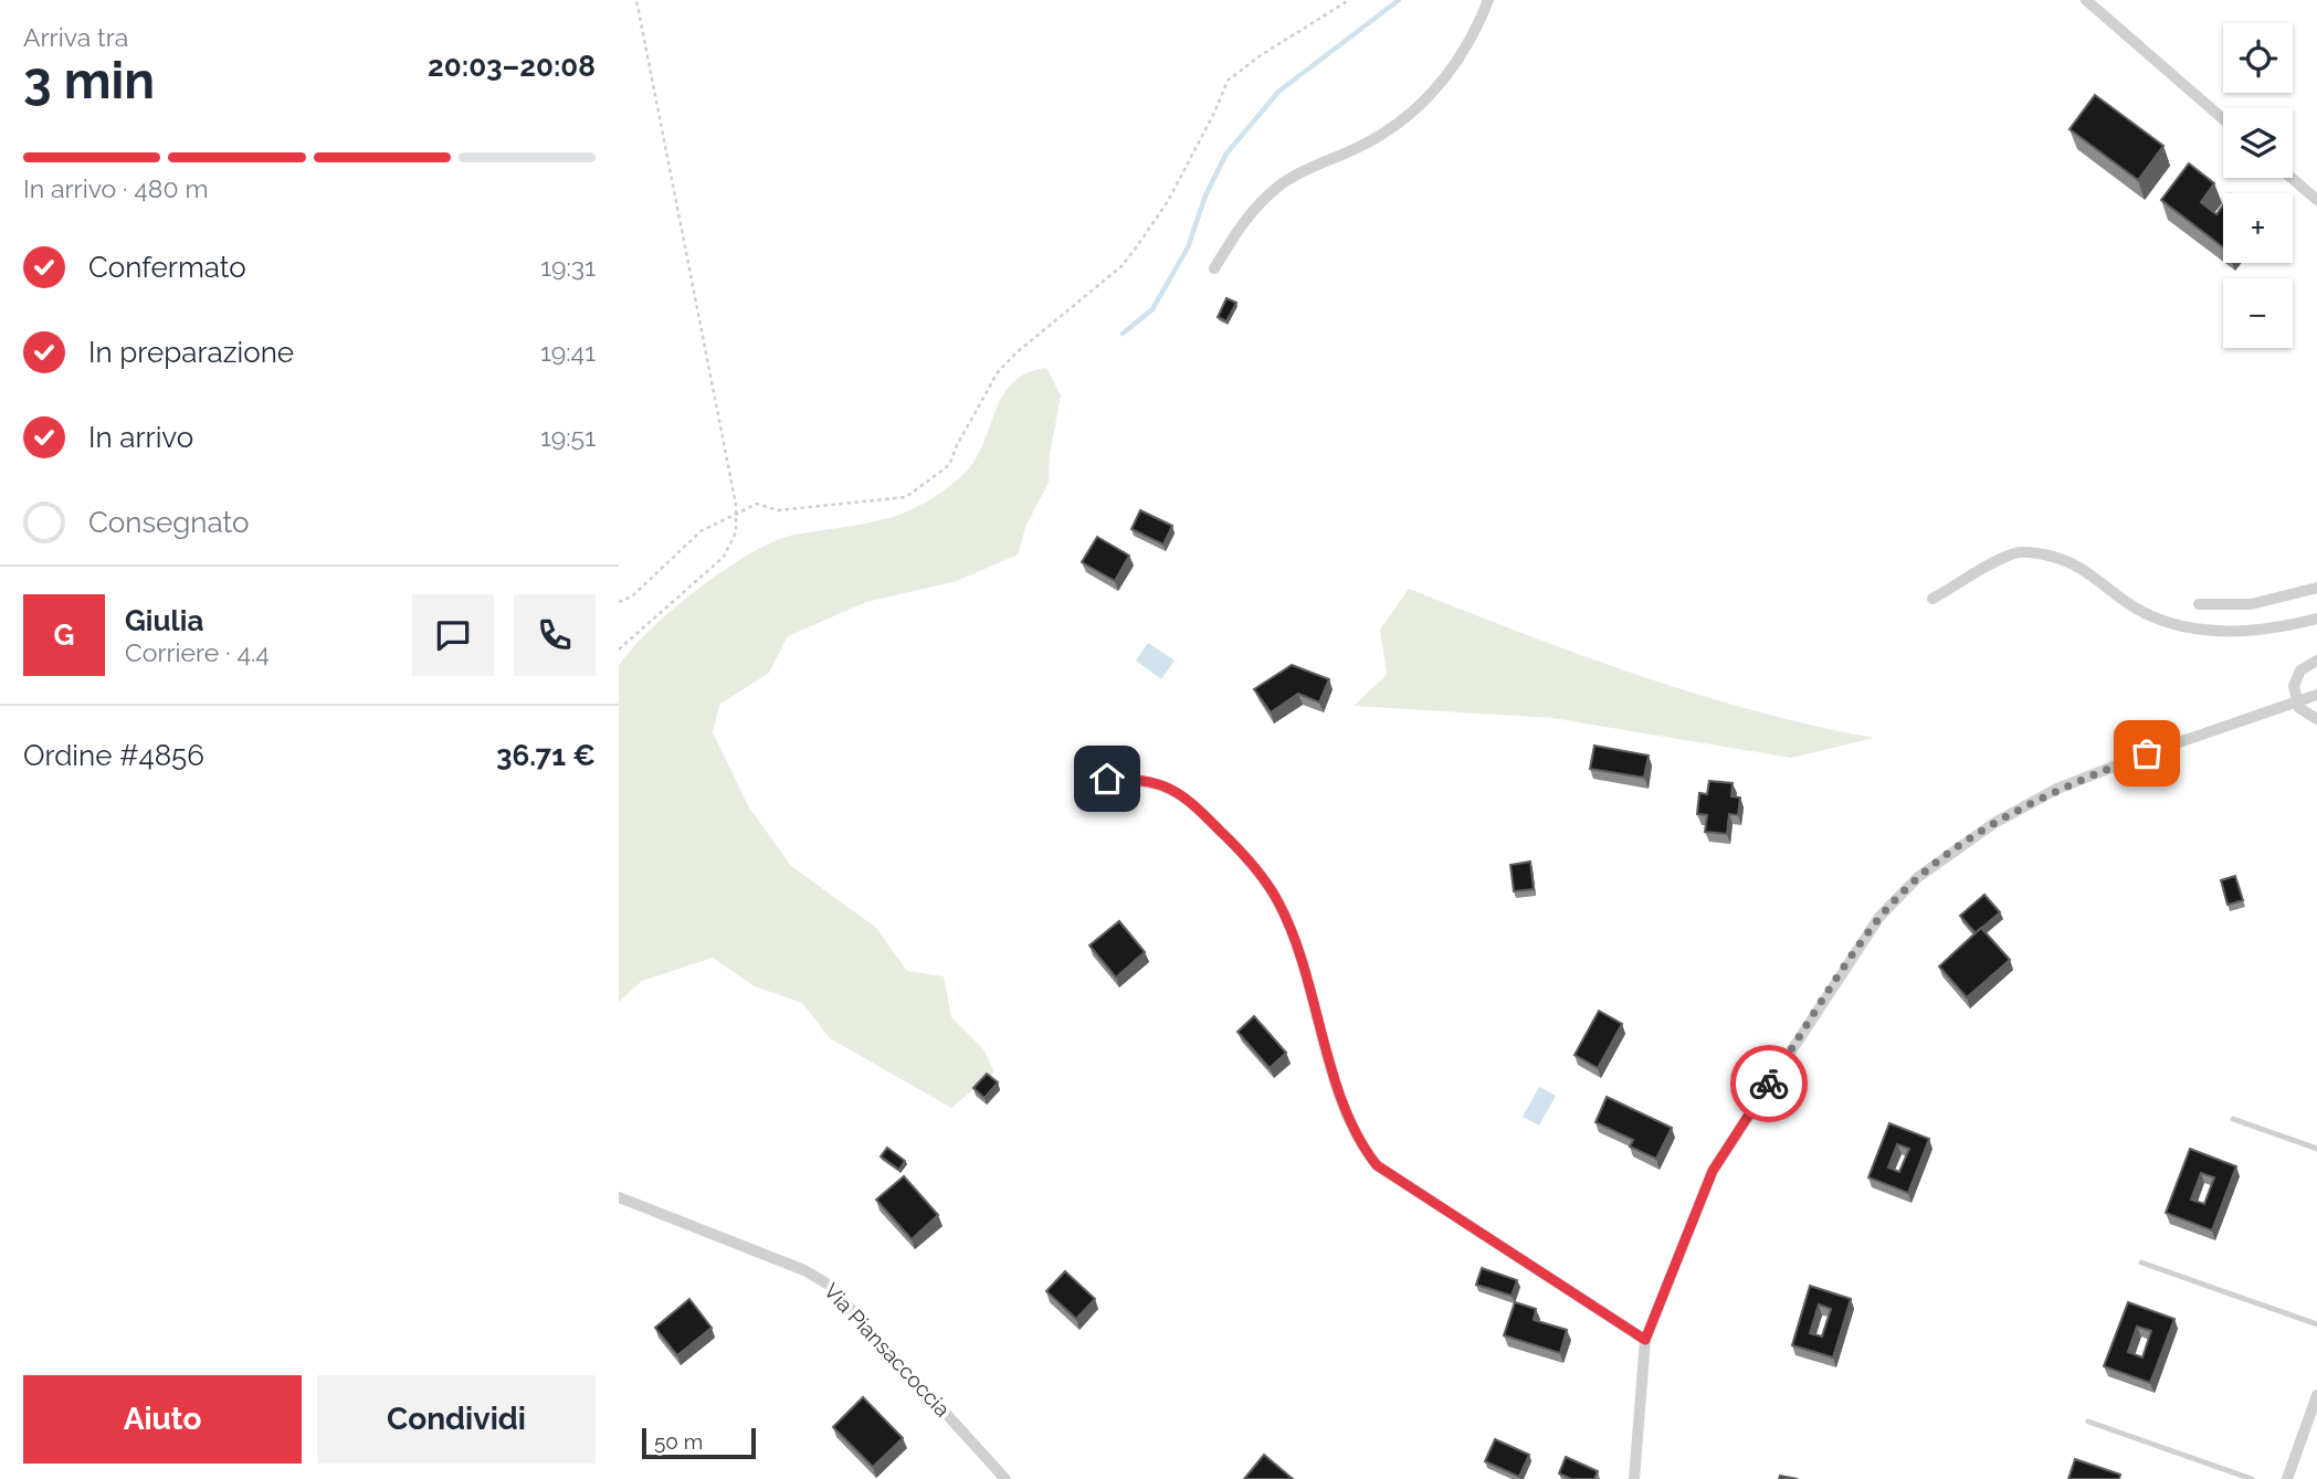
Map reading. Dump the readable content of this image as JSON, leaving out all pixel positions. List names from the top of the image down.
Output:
{
  "streets": {
    "street": ["Via Piansaccoccia"]
  },
  "scale_bar": "50 m",
  "page": {
    "heading": ["3 min", "Arriva tra", "20:03–20:08"],
    "panel": [
      "Giulia",
      "Corriere · 4.4",
      "Ordine #4856",
      "36.71 €"
    ],
    "map_buttons": ["+", "−"],
    "bar": "In arrivo · 480 m",
    "list": [
      ["Confermato", "19:31"],
      ["In preparazione", "19:41"],
      ["In arrivo", "19:51"],
      "Consegnato"
    ],
    "round": "G",
    "buttons": ["Aiuto", "Condividi"],
    "scale": "50 m"
  }
}
